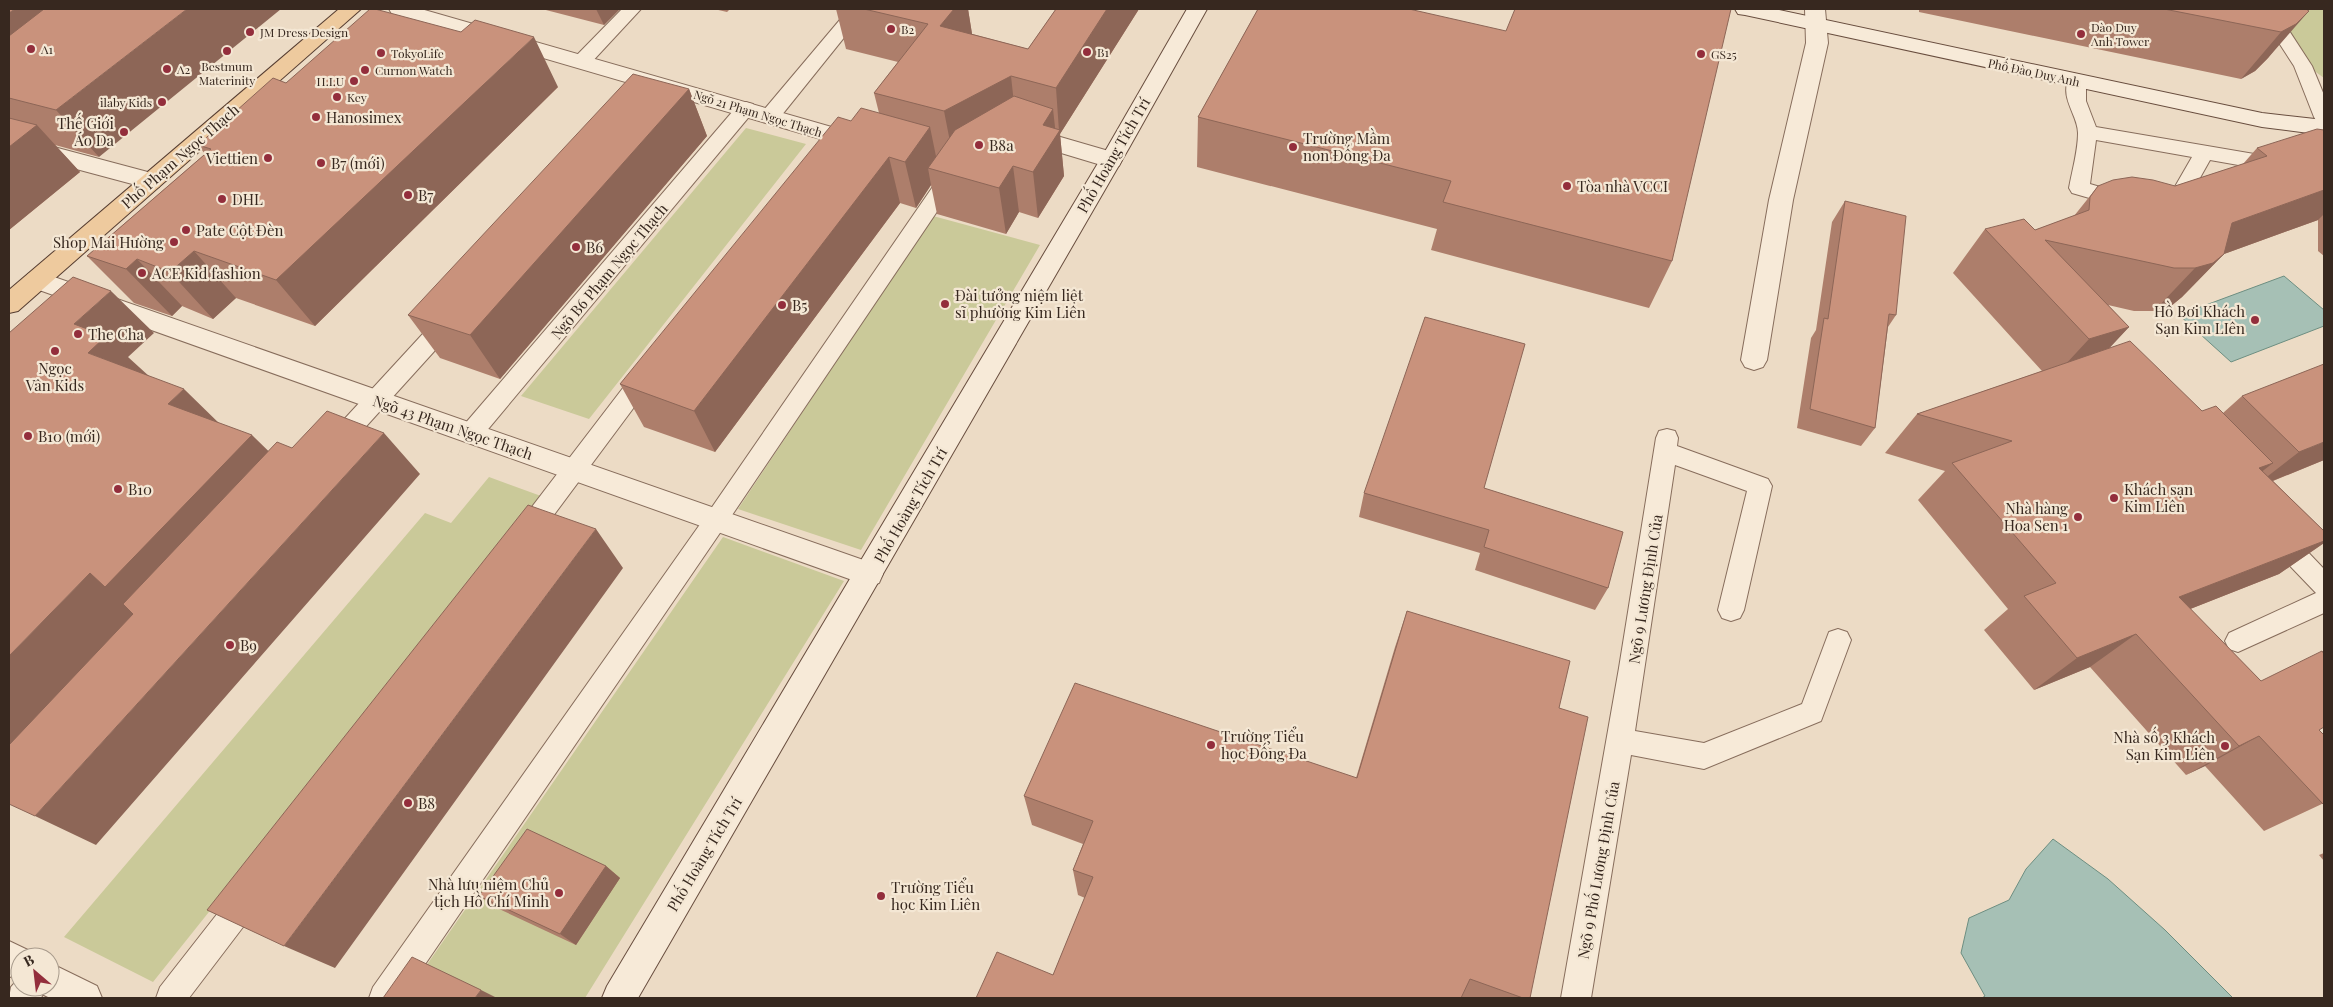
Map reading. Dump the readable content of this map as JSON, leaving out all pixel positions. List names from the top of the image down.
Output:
{
  "streets": {
    "main road": ["Phố Phạm Ngọc Thạch"],
    "street": [
      "Phố Đào Duy Anh",
      "Ngõ 21 Phạm Ngọc Thạch",
      "Phố Hoàng Tích Trí",
      "Ngõ 43 Phạm Ngọc Thạch"
    ],
    "lane": ["Ngõ B6 Phạm Ngọc Thạch", "Ngõ 9 Lương Định Của", "Ngõ 9 Phố Lương Định Của"]
  },
  "crossings": [
    ["Ngõ 21 Phạm Ngọc Thạch", "Ngõ B6 Phạm Ngọc Thạch"],
    ["Phố Hoàng Tích Trí", "Ngõ 43 Phạm Ngọc Thạch"],
    ["Phố Phạm Ngọc Thạch", "Ngõ 43 Phạm Ngọc Thạch"],
    ["Ngõ B6 Phạm Ngọc Thạch", "Ngõ 43 Phạm Ngọc Thạch"],
    ["Ngõ 9 Lương Định Của", "Ngõ 9 Phố Lương Định Của"]
  ],
  "places": [
    "B2",
    "JM Dress Design",
    "Đào Duy Anh Tower",
    "A1",
    "Bestmum Materinity",
    "B1",
    "TokyoLife",
    "GS25",
    "A2",
    "Curnon Watch",
    "H.I.U",
    "Key",
    "ilaby Kids",
    "Hanosimex",
    "Thế Giới Áo Da",
    "B8a",
    "Trường Mầm non Đống Đa",
    "Viettien",
    "B7 (mới)",
    "Tòa nhà VCCI",
    "B7",
    "DHL",
    "Pate Cột Đèn",
    "Shop Mai Hường",
    "B6",
    "ACE Kid fashion",
    "Đài tưởng niệm liệt sĩ phường Kim Liên",
    "B5",
    "Hồ Bơi Khách Sạn Kim LIên",
    "The Cha",
    "Ngọc Vân Kids",
    "B10 (mới)",
    "B10",
    "Khách sạn Kim Liên",
    "Nhà hàng Hoa Sen 1",
    "B9",
    "Trường Tiểu học Đống Đa",
    "Nhà số 3 Khách Sạn Kim Liên",
    "B8",
    "Nhà lưu niệm Chủ tịch Hồ Chí Minh",
    "Trường Tiểu học Kim Liên"
  ],
  "north": "top left"
}
